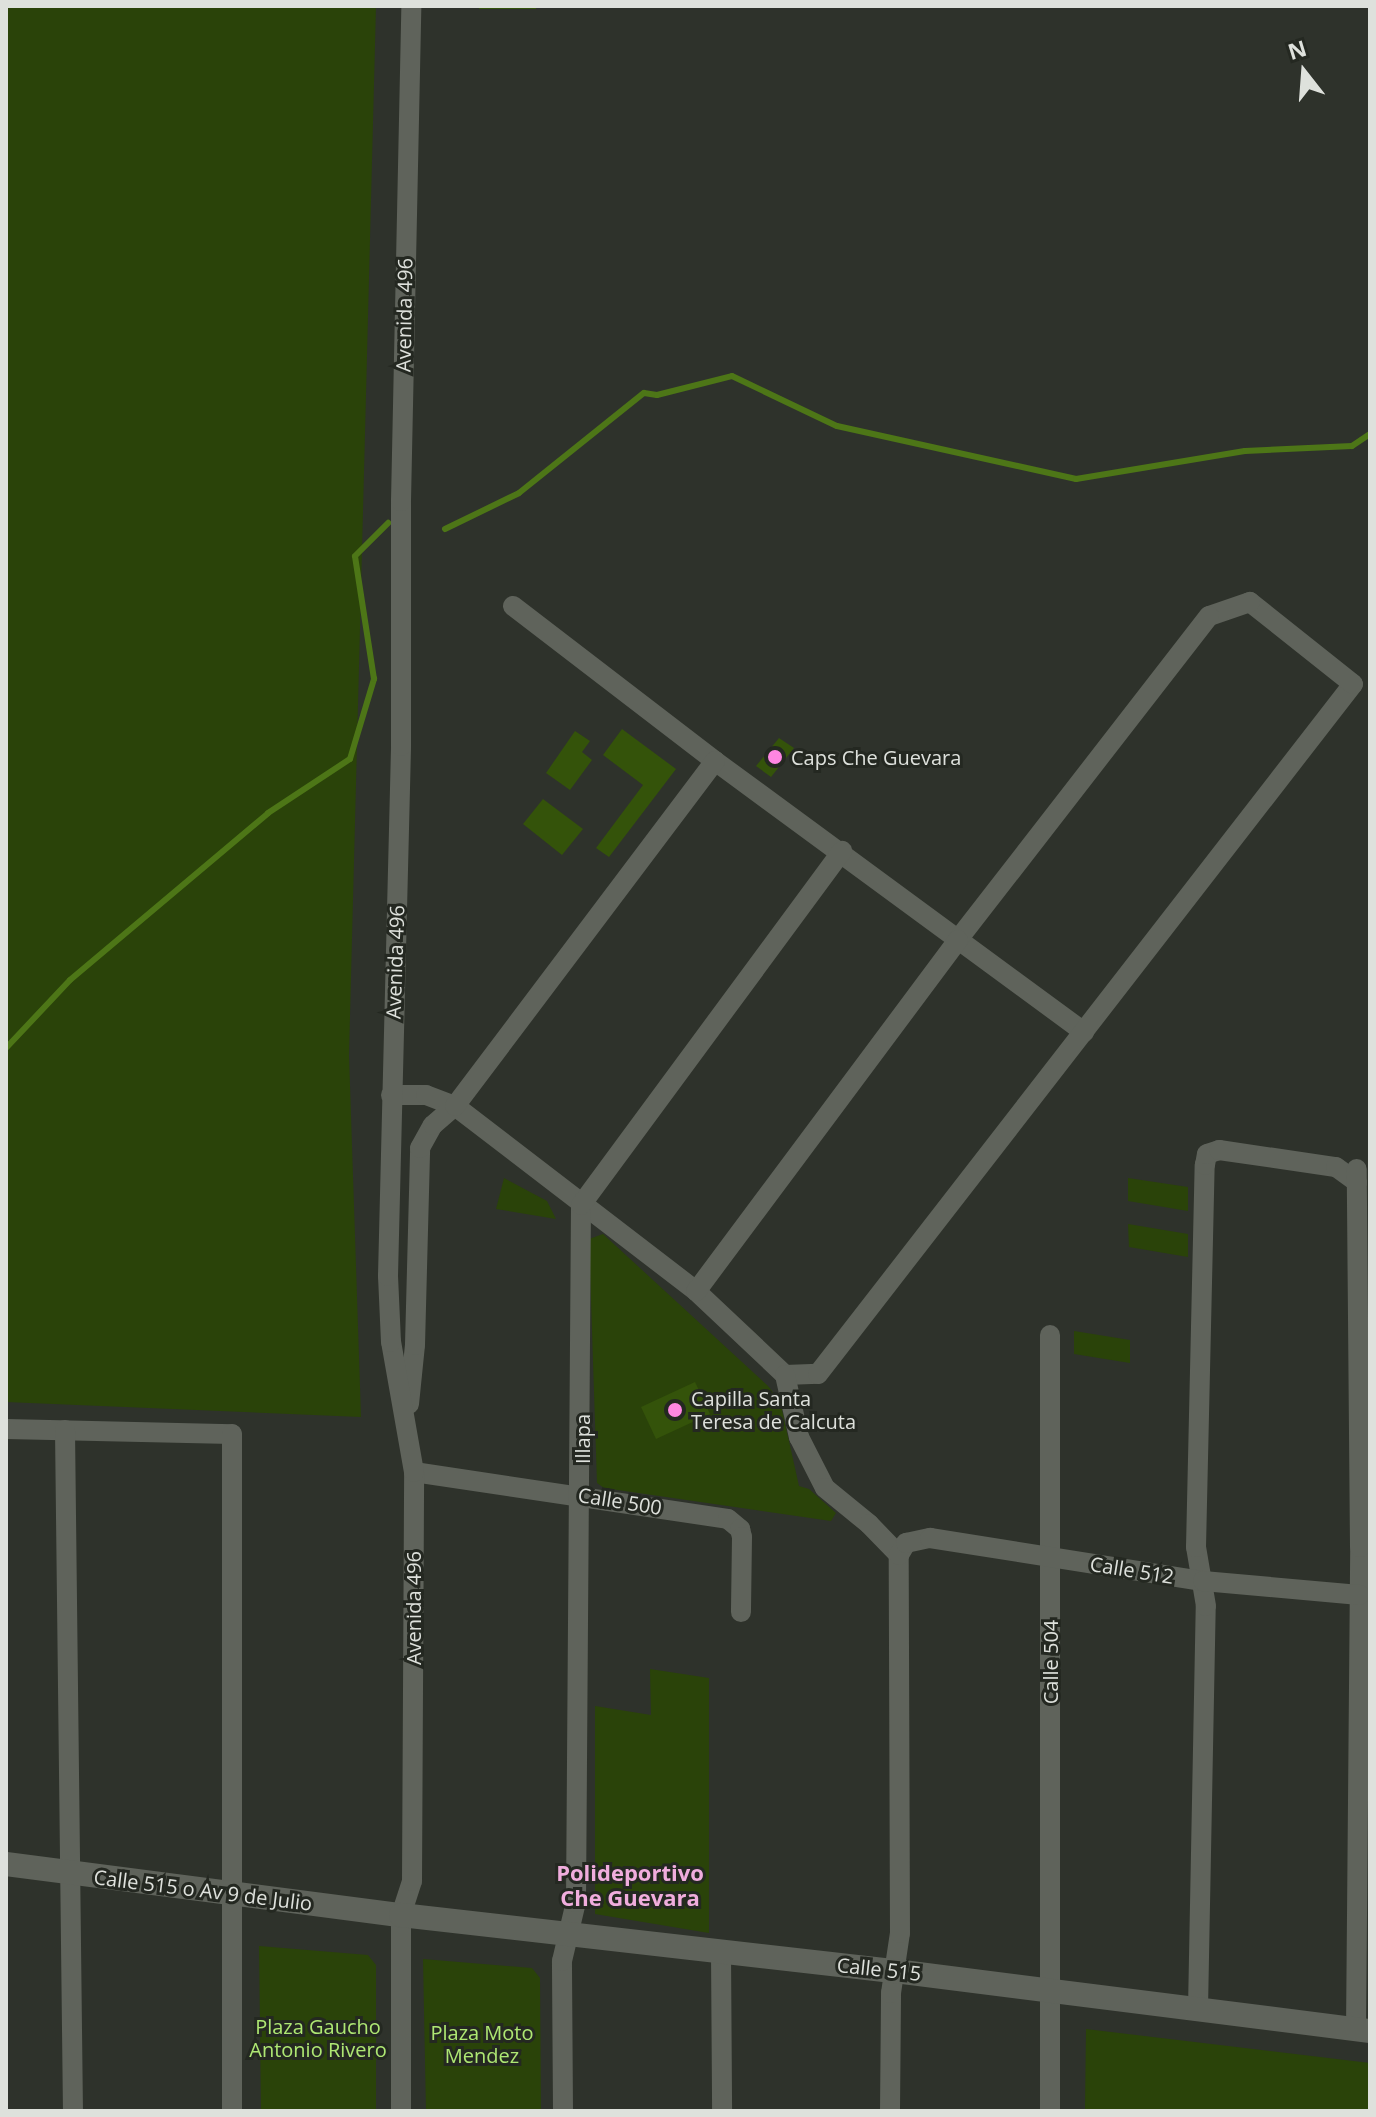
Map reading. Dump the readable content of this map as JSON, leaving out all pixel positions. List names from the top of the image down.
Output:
{
  "streets": {
    "street": [
      "Avenida 496",
      "Illapa",
      "Calle 500",
      "Calle 512",
      "Calle 504",
      "Calle 515 o Av 9 de Julio",
      "Calle 515"
    ]
  },
  "crossings": [
    ["Avenida 496", "Calle 500"],
    ["Avenida 496", "Calle 515 o Av 9 de Julio"],
    ["Avenida 496", "Calle 515"],
    ["Illapa", "Calle 500"],
    ["Illapa", "Calle 515"],
    ["Calle 512", "Calle 504"],
    ["Calle 504", "Calle 515"],
    ["Calle 515 o Av 9 de Julio", "Calle 515"]
  ],
  "districts": ["Polideportivo Che Guevara"],
  "parks": ["Plaza Gaucho Antonio Rivero", "Plaza Moto Mendez"],
  "places": ["Caps Che Guevara", "Capilla Santa Teresa de Calcuta"],
  "north": "top"
}
